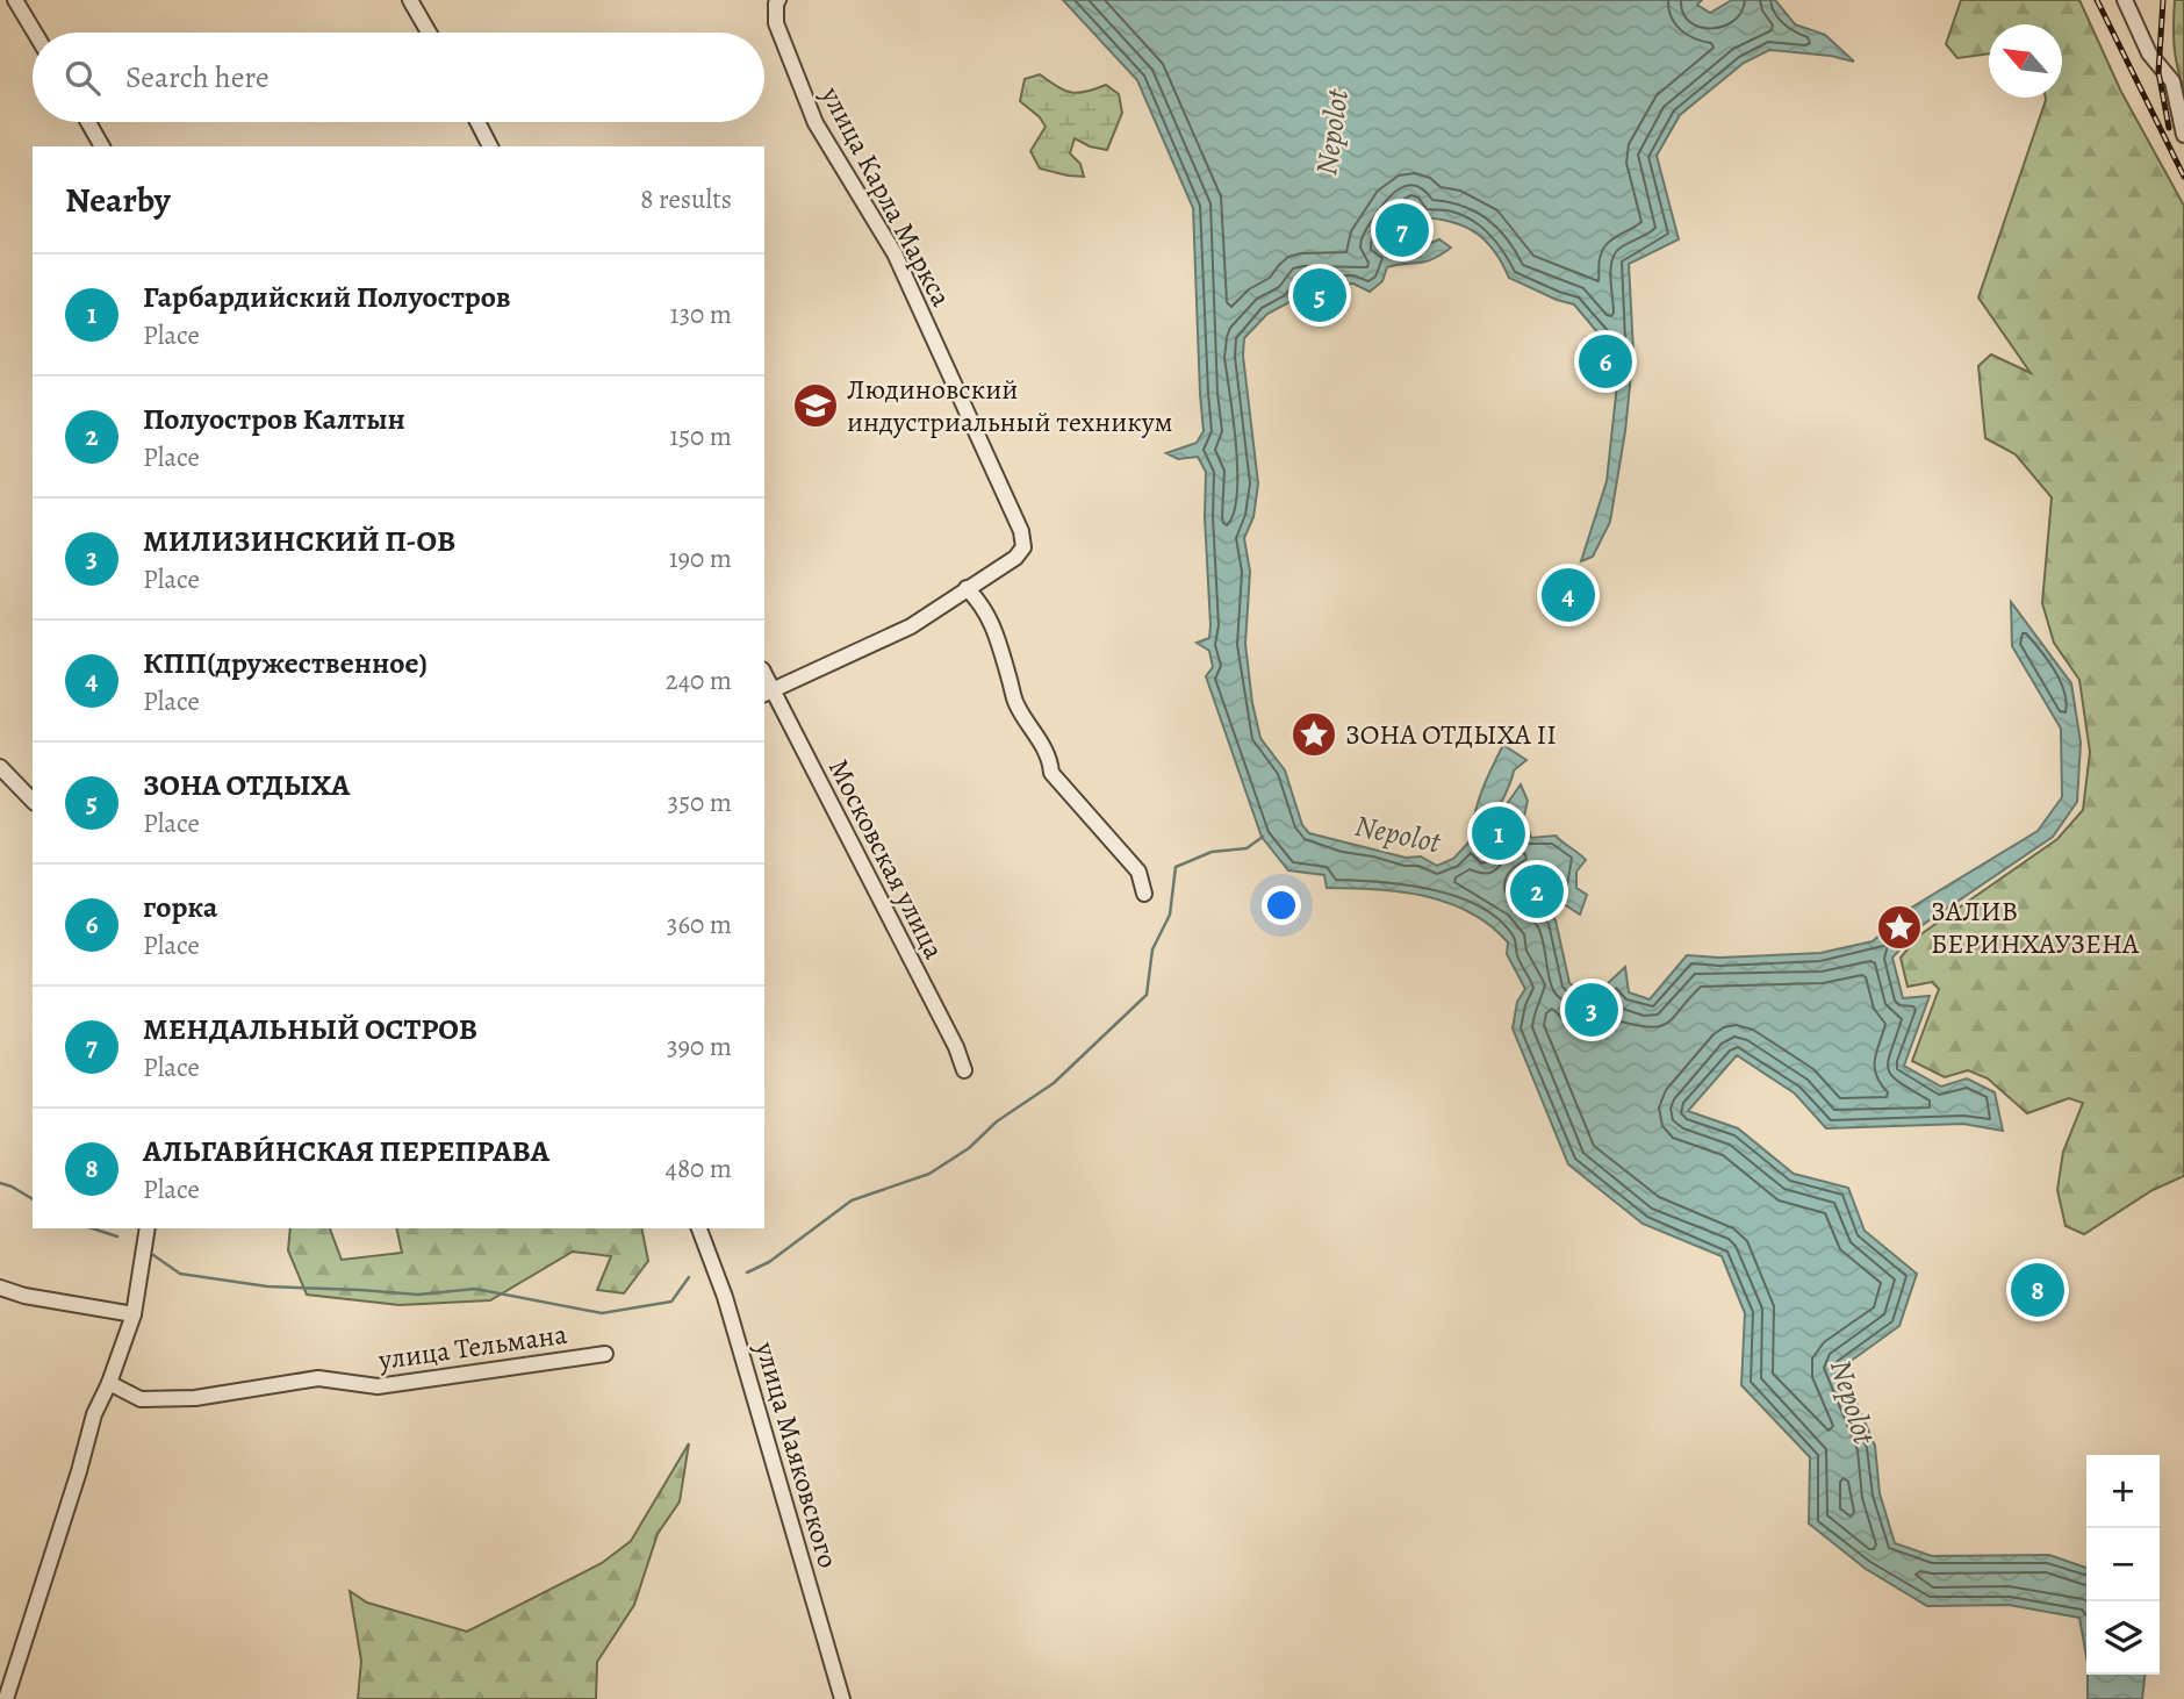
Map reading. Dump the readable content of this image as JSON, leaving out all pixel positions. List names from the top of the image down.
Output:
{
  "streets": {
    "street": [
      "улица Карла Маркса",
      "Московская улица",
      "улица Тельмана",
      "улица Маяковского"
    ]
  },
  "water": ["Nepolot"],
  "places": {
    "school or university": ["Людиновский индустриальный техникум"],
    "place": ["ЗОНА ОТДЫХА II", "ЗАЛИВ БЕРИНХАУЗЕНА"]
  },
  "north": "top left",
  "page": {
    "search": "Search here",
    "heading": ["Nearby", "8 results"],
    "pins": [
      "7",
      "5",
      "6",
      "4",
      "1",
      "2",
      "3",
      "8"
    ],
    "list": [
      {
        "mark": "1",
        "name": "Гарбардийский Полуостров",
        "note": "Place",
        "value": "130 m"
      },
      {
        "mark": "2",
        "name": "Полуостров Калтын",
        "note": "Place",
        "value": "150 m"
      },
      {
        "mark": "3",
        "name": "МИЛИЗИНСКИЙ П-ОВ",
        "note": "Place",
        "value": "190 m"
      },
      {
        "mark": "4",
        "name": "КПП(дружественное)",
        "note": "Place",
        "value": "240 m"
      },
      {
        "mark": "5",
        "name": "ЗОНА ОТДЫХА",
        "note": "Place",
        "value": "350 m"
      },
      {
        "mark": "6",
        "name": "горка",
        "note": "Place",
        "value": "360 m"
      },
      {
        "mark": "7",
        "name": "МЕНДАЛЬНЫЙ ОСТРОВ",
        "note": "Place",
        "value": "390 m"
      },
      {
        "mark": "8",
        "name": "АЛЬГАВИ́НСКАЯ ПЕРЕПРАВА",
        "note": "Place",
        "value": "480 m"
      }
    ],
    "map_buttons": ["+", "−"]
  }
}
